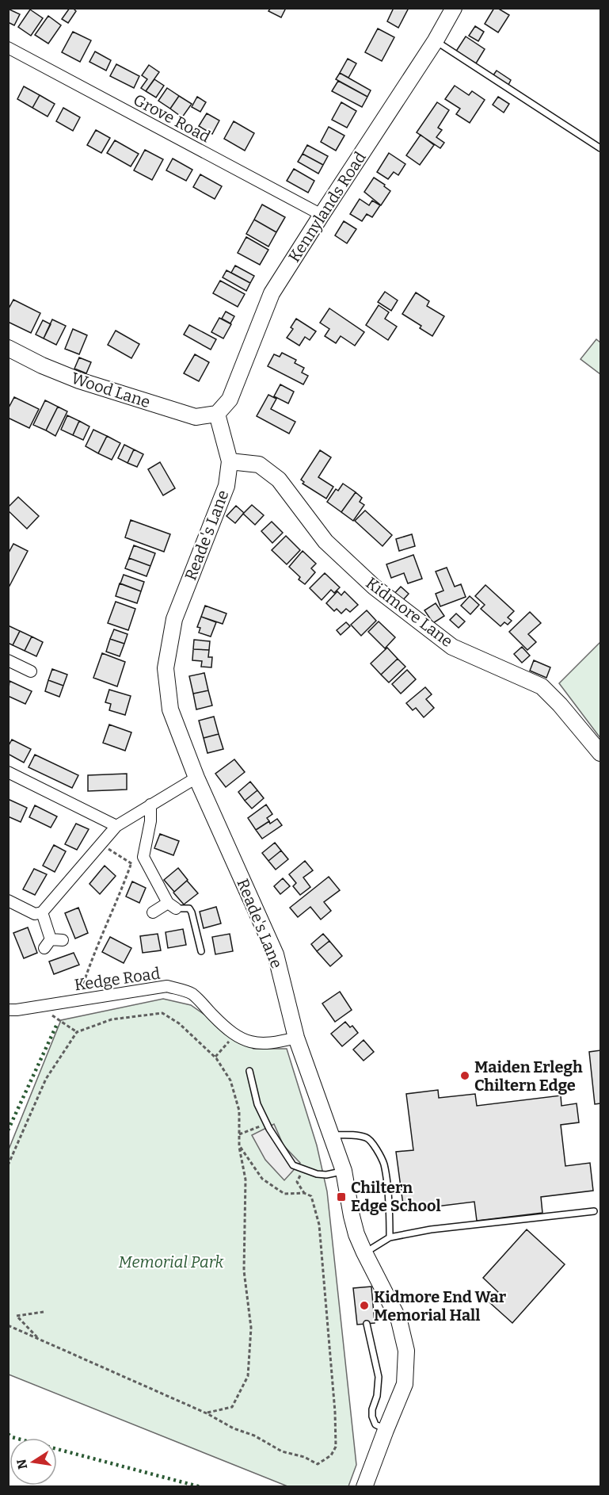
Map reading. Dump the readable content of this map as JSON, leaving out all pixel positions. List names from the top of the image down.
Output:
{
  "streets": {
    "street": [
      "Grove Road",
      "Kennylands Road",
      "Wood Lane",
      "Reade's Lane",
      "Kidmore Lane",
      "Kedge Road"
    ]
  },
  "crossings": [
    ["Grove Road", "Kennylands Road"],
    ["Kennylands Road", "Wood Lane"],
    ["Kennylands Road", "Reade's Lane"],
    ["Wood Lane", "Reade's Lane"],
    ["Reade's Lane", "Kidmore Lane"],
    ["Reade's Lane", "Kedge Road"]
  ],
  "parks": ["Memorial Park"],
  "places": {
    "other": ["Maiden Erlegh Chiltern Edge", "Kidmore End War Memorial Hall"],
    "transit": ["Chiltern Edge School"]
  },
  "north": "left"
}
